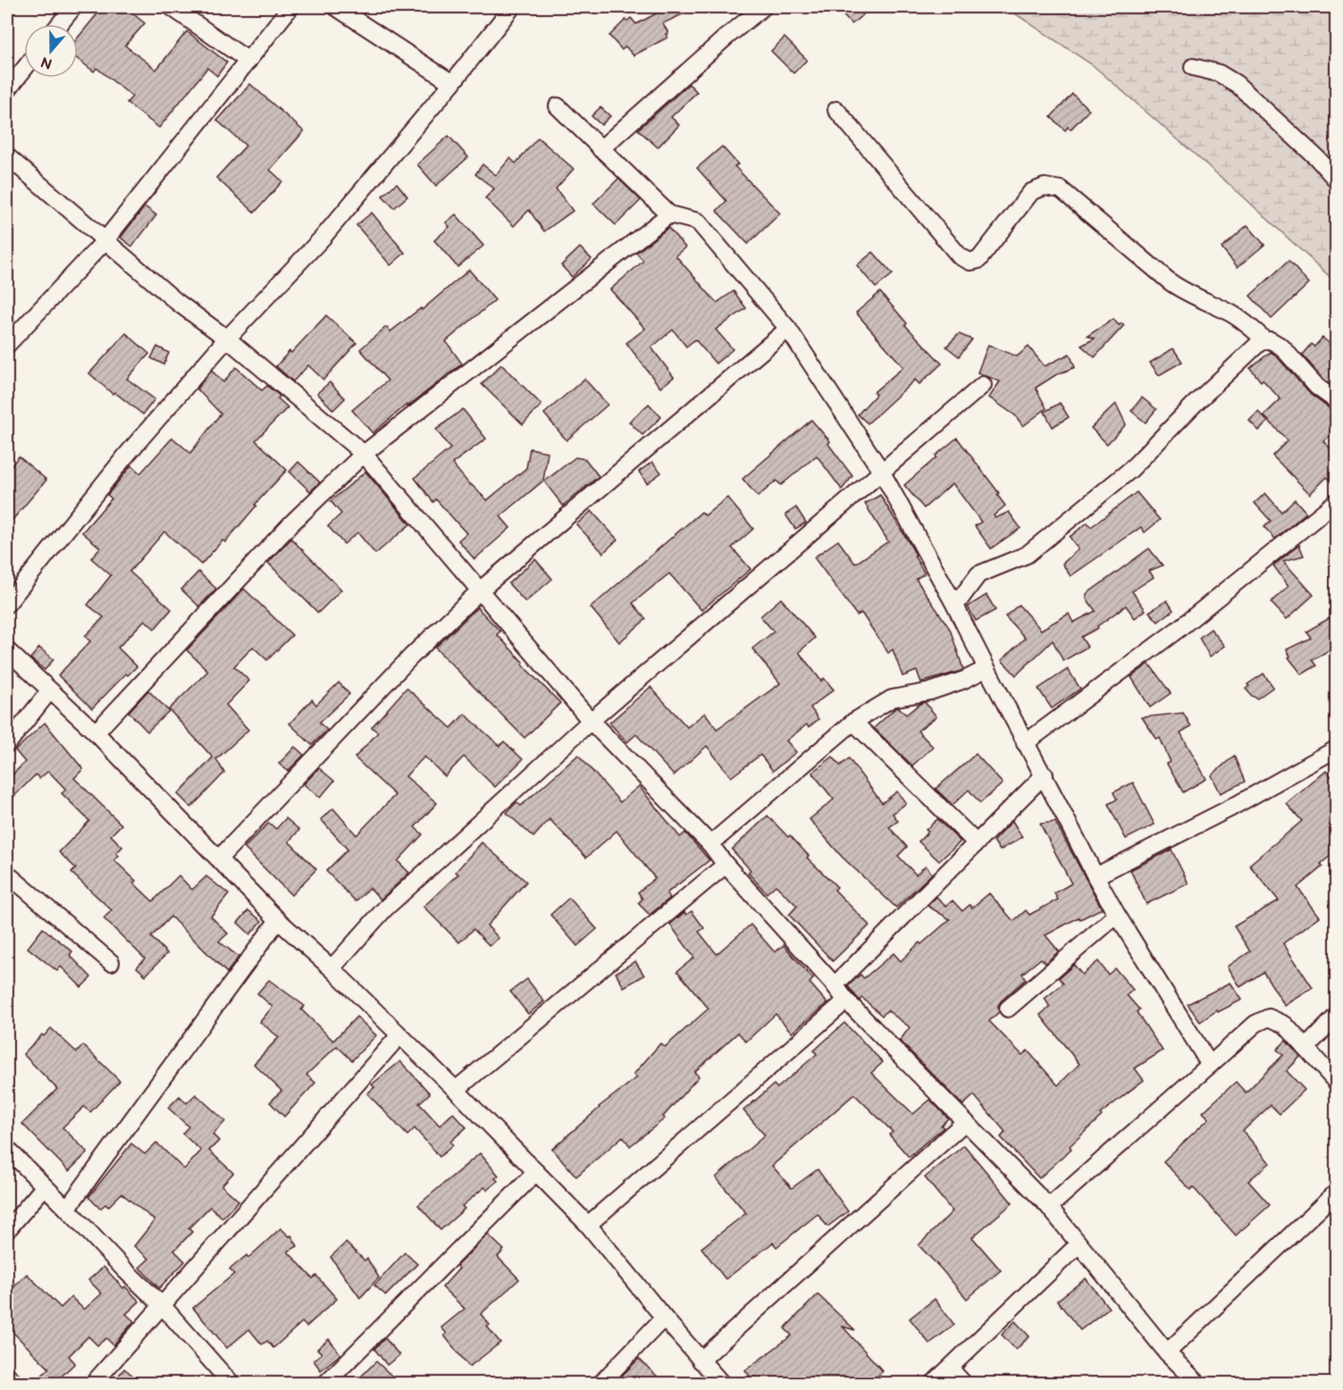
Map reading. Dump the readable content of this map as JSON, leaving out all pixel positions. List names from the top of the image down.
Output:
{
  "north": "bottom"
}
